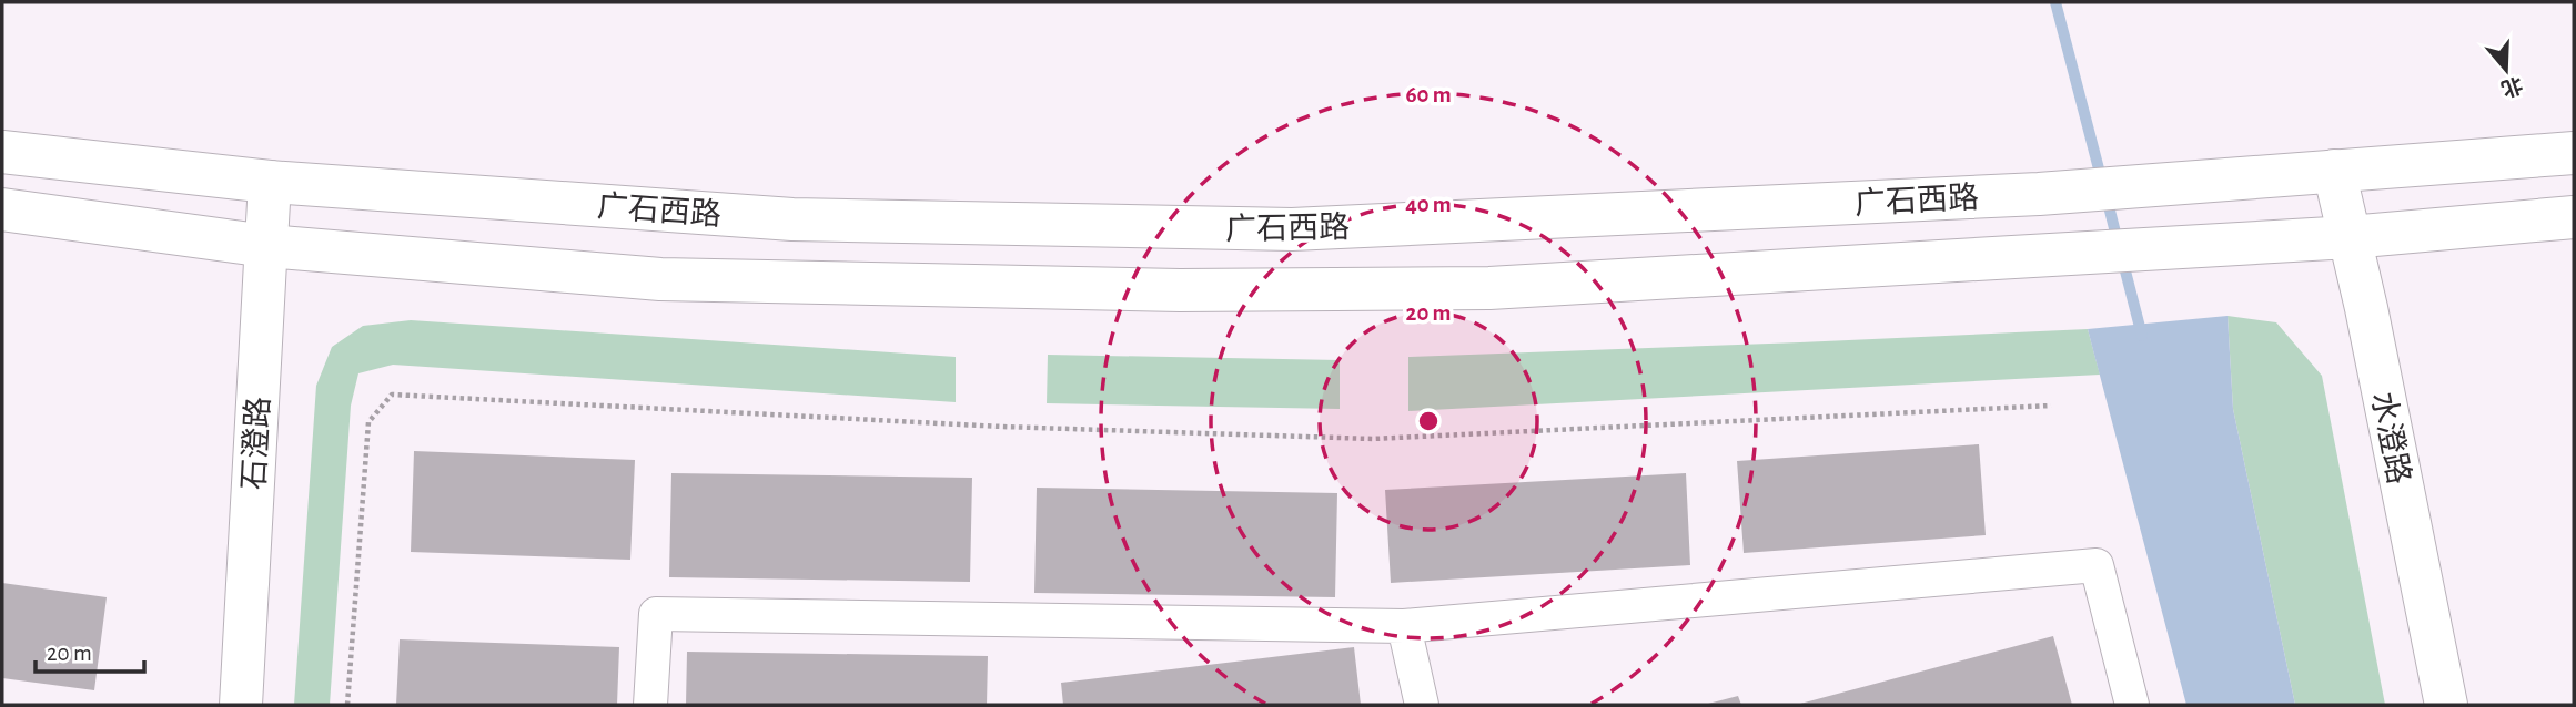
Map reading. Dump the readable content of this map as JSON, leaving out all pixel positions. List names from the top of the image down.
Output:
{
  "streets": {
    "main road": ["广石西路", "水澄路", "石澄路"]
  },
  "crossings": [
    ["广石西路", "水澄路"],
    ["广石西路", "石澄路"]
  ],
  "scale_bar": "20 m",
  "north": "bottom",
  "rings": ["60 m", "40 m", "20 m"]
}
